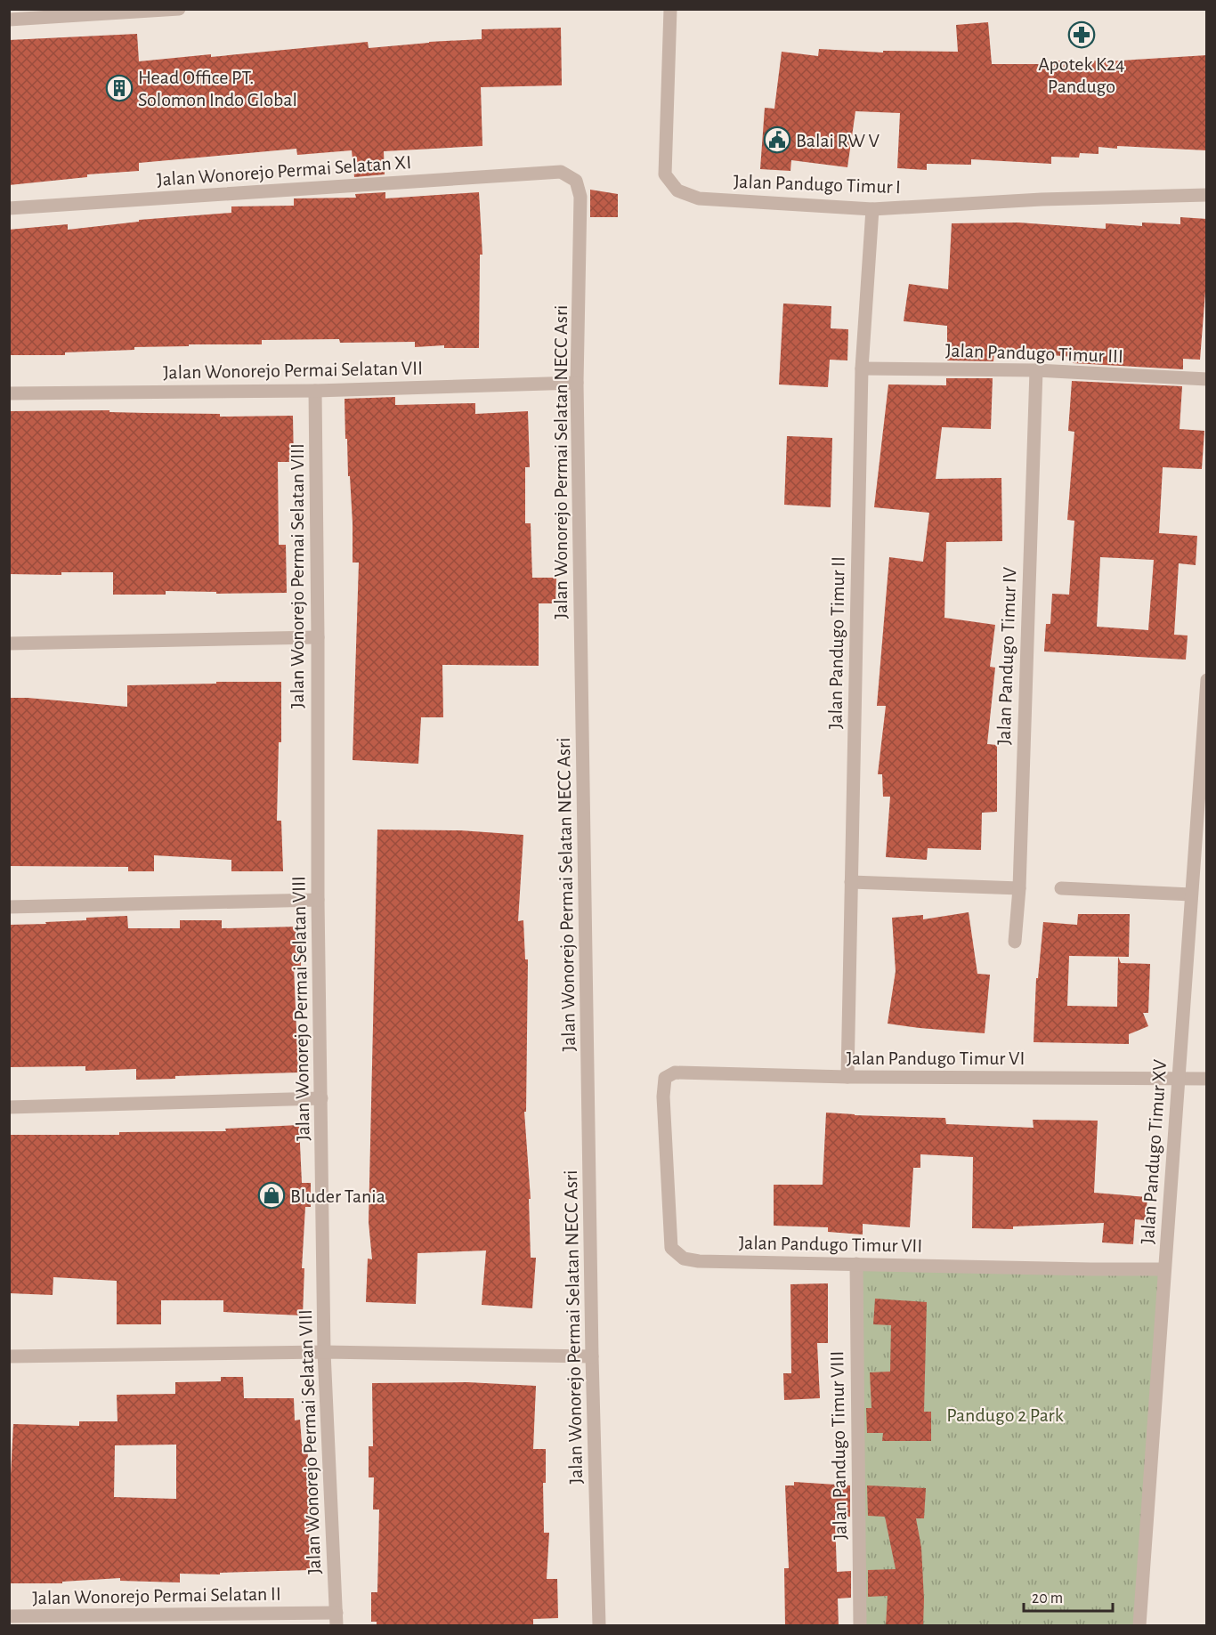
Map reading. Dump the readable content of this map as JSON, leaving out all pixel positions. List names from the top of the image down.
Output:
{
  "streets": {
    "street": [
      "Jalan Wonorejo Permai Selatan XI",
      "Jalan Pandugo Timur I",
      "Jalan Pandugo Timur III",
      "Jalan Wonorejo Permai Selatan VII",
      "Jalan Wonorejo Permai Selatan NECC Asri",
      "Jalan Wonorejo Permai Selatan VIII",
      "Jalan Pandugo Timur II",
      "Jalan Pandugo Timur IV",
      "Jalan Pandugo Timur VI",
      "Jalan Pandugo Timur XV",
      "Jalan Pandugo Timur VII",
      "Jalan Pandugo Timur VIII",
      "Jalan Wonorejo Permai Selatan II"
    ]
  },
  "crossings": [
    ["Jalan Wonorejo Permai Selatan XI", "Jalan Wonorejo Permai Selatan NECC Asri"],
    ["Jalan Pandugo Timur I", "Jalan Pandugo Timur II"],
    ["Jalan Pandugo Timur III", "Jalan Pandugo Timur II"],
    ["Jalan Pandugo Timur III", "Jalan Pandugo Timur IV"],
    ["Jalan Wonorejo Permai Selatan VII", "Jalan Wonorejo Permai Selatan NECC Asri"],
    ["Jalan Wonorejo Permai Selatan VII", "Jalan Wonorejo Permai Selatan VIII"],
    ["Jalan Wonorejo Permai Selatan VIII", "Jalan Wonorejo Permai Selatan II"],
    ["Jalan Pandugo Timur II", "Jalan Pandugo Timur VI"],
    ["Jalan Pandugo Timur VI", "Jalan Pandugo Timur XV"],
    ["Jalan Pandugo Timur VI", "Jalan Pandugo Timur VII"],
    ["Jalan Pandugo Timur XV", "Jalan Pandugo Timur VII"],
    ["Jalan Pandugo Timur VII", "Jalan Pandugo Timur VIII"]
  ],
  "parks": ["Pandugo 2 Park"],
  "places": {
    "pharmacy": ["Apotek K24 Pandugo"],
    "building": ["Head Office PT. Solomon Indo Global"],
    "public building": ["Balai RW V"],
    "shop": ["Bluder Tania"]
  },
  "scale_bar": "20 m"
}
